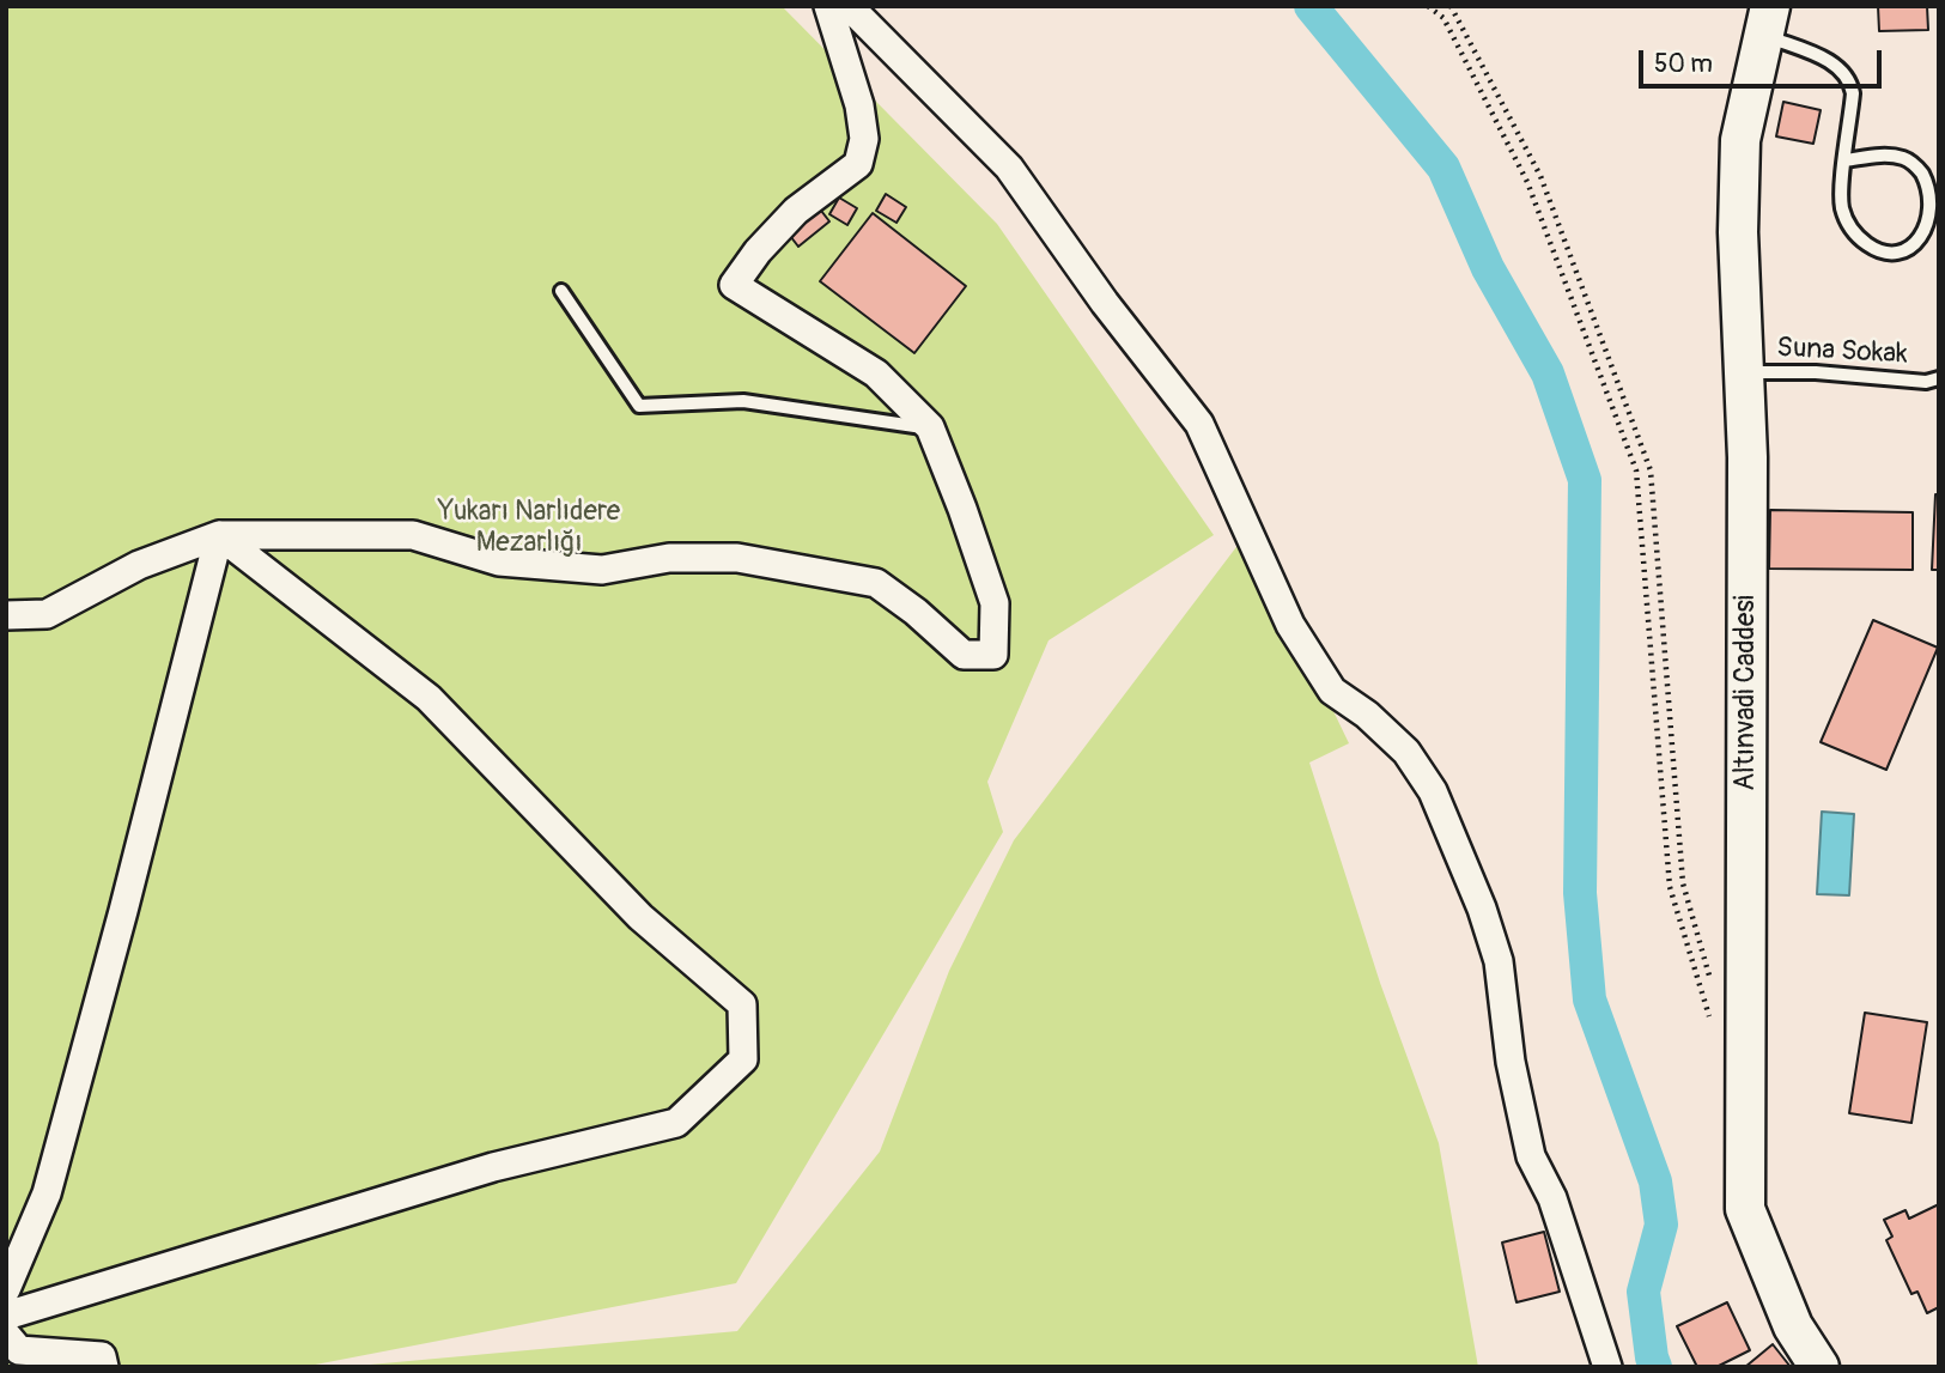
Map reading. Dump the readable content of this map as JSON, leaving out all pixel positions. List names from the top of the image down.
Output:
{
  "streets": {
    "street": ["Altınvadi Caddesi"],
    "lane": ["Suna Sokak"]
  },
  "crossings": [
    ["Suna Sokak", "Altınvadi Caddesi"]
  ],
  "parks": ["Yukarı Narlıdere Mezarlığı"],
  "scale_bar": "50 m"
}
